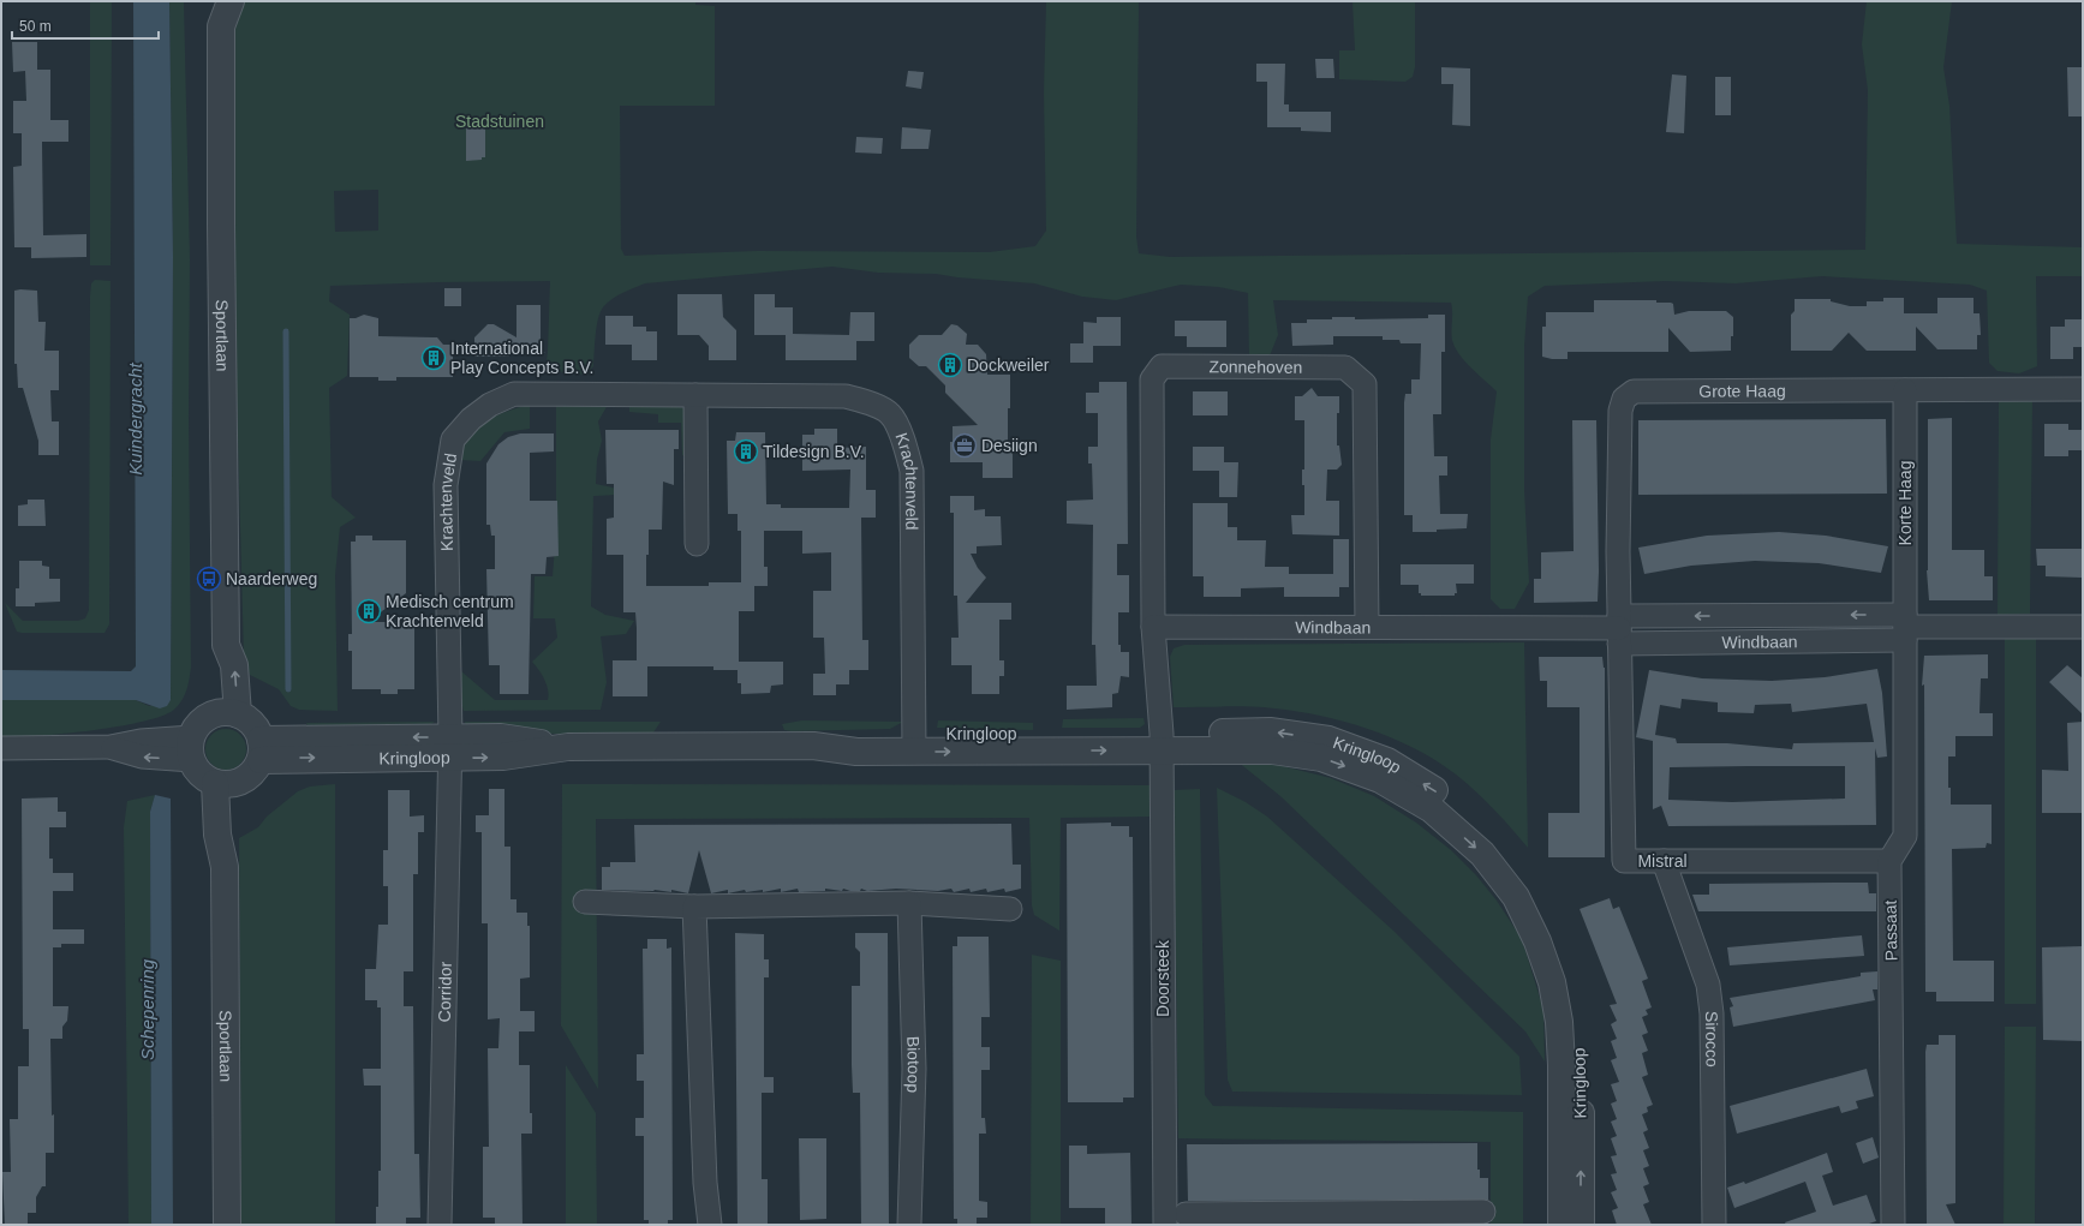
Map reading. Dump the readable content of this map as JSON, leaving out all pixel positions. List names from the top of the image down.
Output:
{
  "streets": {
    "street": [
      "Sportlaan",
      "Zonnehoven",
      "Grote Haag",
      "Krachtenveld",
      "Korte Haag",
      "Windbaan",
      "Kringloop",
      "Mistral",
      "Passaat",
      "Doorsteek",
      "Corridor",
      "Sirocco",
      "Biotoop"
    ]
  },
  "crossings": [
    ["Sportlaan", "Kringloop"],
    ["Zonnehoven", "Windbaan"],
    ["Grote Haag", "Korte Haag"],
    ["Grote Haag", "Windbaan"],
    ["Grote Haag", "Mistral"],
    ["Krachtenveld", "Kringloop"],
    ["Krachtenveld", "Corridor"],
    ["Korte Haag", "Windbaan"],
    ["Windbaan", "Mistral"],
    ["Kringloop", "Doorsteek"],
    ["Kringloop", "Corridor"],
    ["Mistral", "Passaat"],
    ["Mistral", "Sirocco"]
  ],
  "water": ["Kuindergracht", "Schepenring"],
  "parks": ["Stadstuinen"],
  "places": {
    "building": [
      "International Play Concepts B.V.",
      "Dockweiler",
      "Tildesign B.V.",
      "Medisch centrum Krachtenveld"
    ],
    "office": ["Desiign"],
    "bus stop": ["Naarderweg"]
  },
  "scale_bar": "50 m"
}
